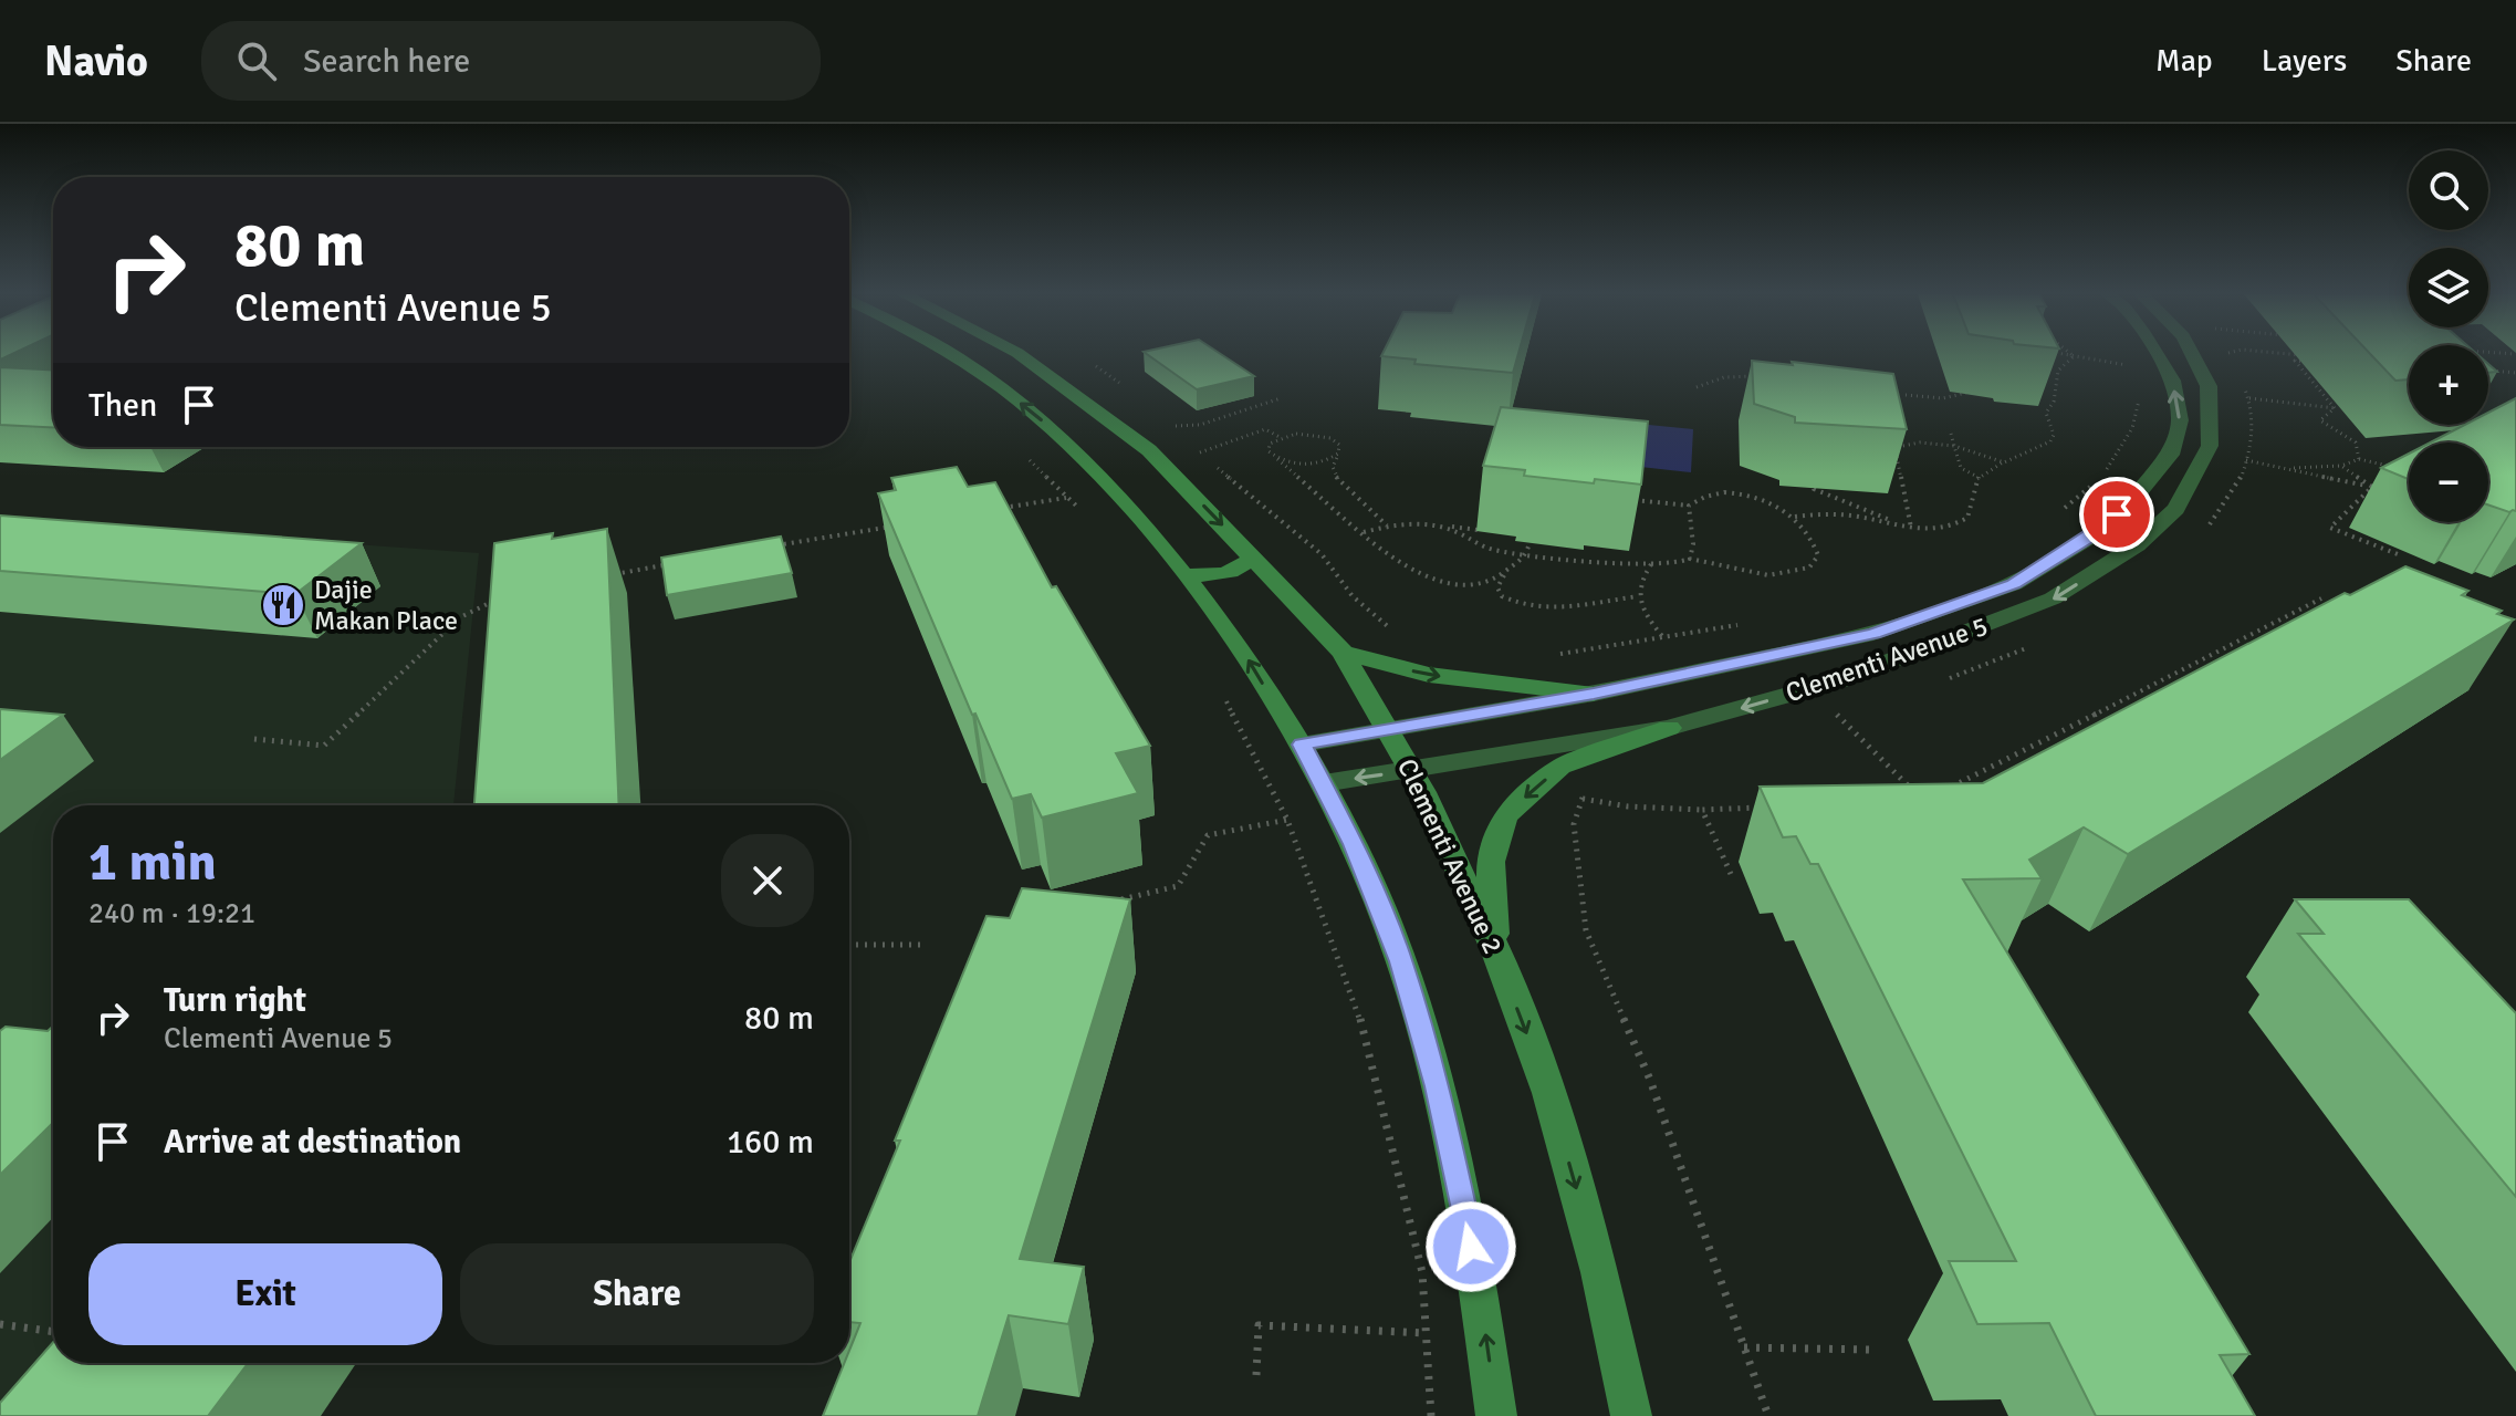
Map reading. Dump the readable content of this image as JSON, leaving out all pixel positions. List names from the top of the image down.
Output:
{
  "streets": {
    "main road": ["Clementi Avenue 2"],
    "street": ["Clementi Avenue 5"]
  },
  "crossings": [
    ["Clementi Avenue 5", "Clementi Avenue 2"]
  ],
  "places": {
    "restaurant": ["Dajie Makan Place"]
  },
  "page": {
    "header": "Navio",
    "search": "Search here",
    "nav": ["Map", "Layers", "Share"],
    "map_buttons": ["+", "−"],
    "turn": ["80 m", "Clementi Avenue 5"],
    "then": "Then",
    "heading": ["1 min", "240 m · 19:21"],
    "list": [
      {
        "name": "Turn right",
        "note": "Clementi Avenue 5",
        "value": "80 m"
      },
      {
        "name": "Arrive at destination",
        "value": "160 m"
      }
    ],
    "buttons": ["Exit", "Share"]
  }
}
